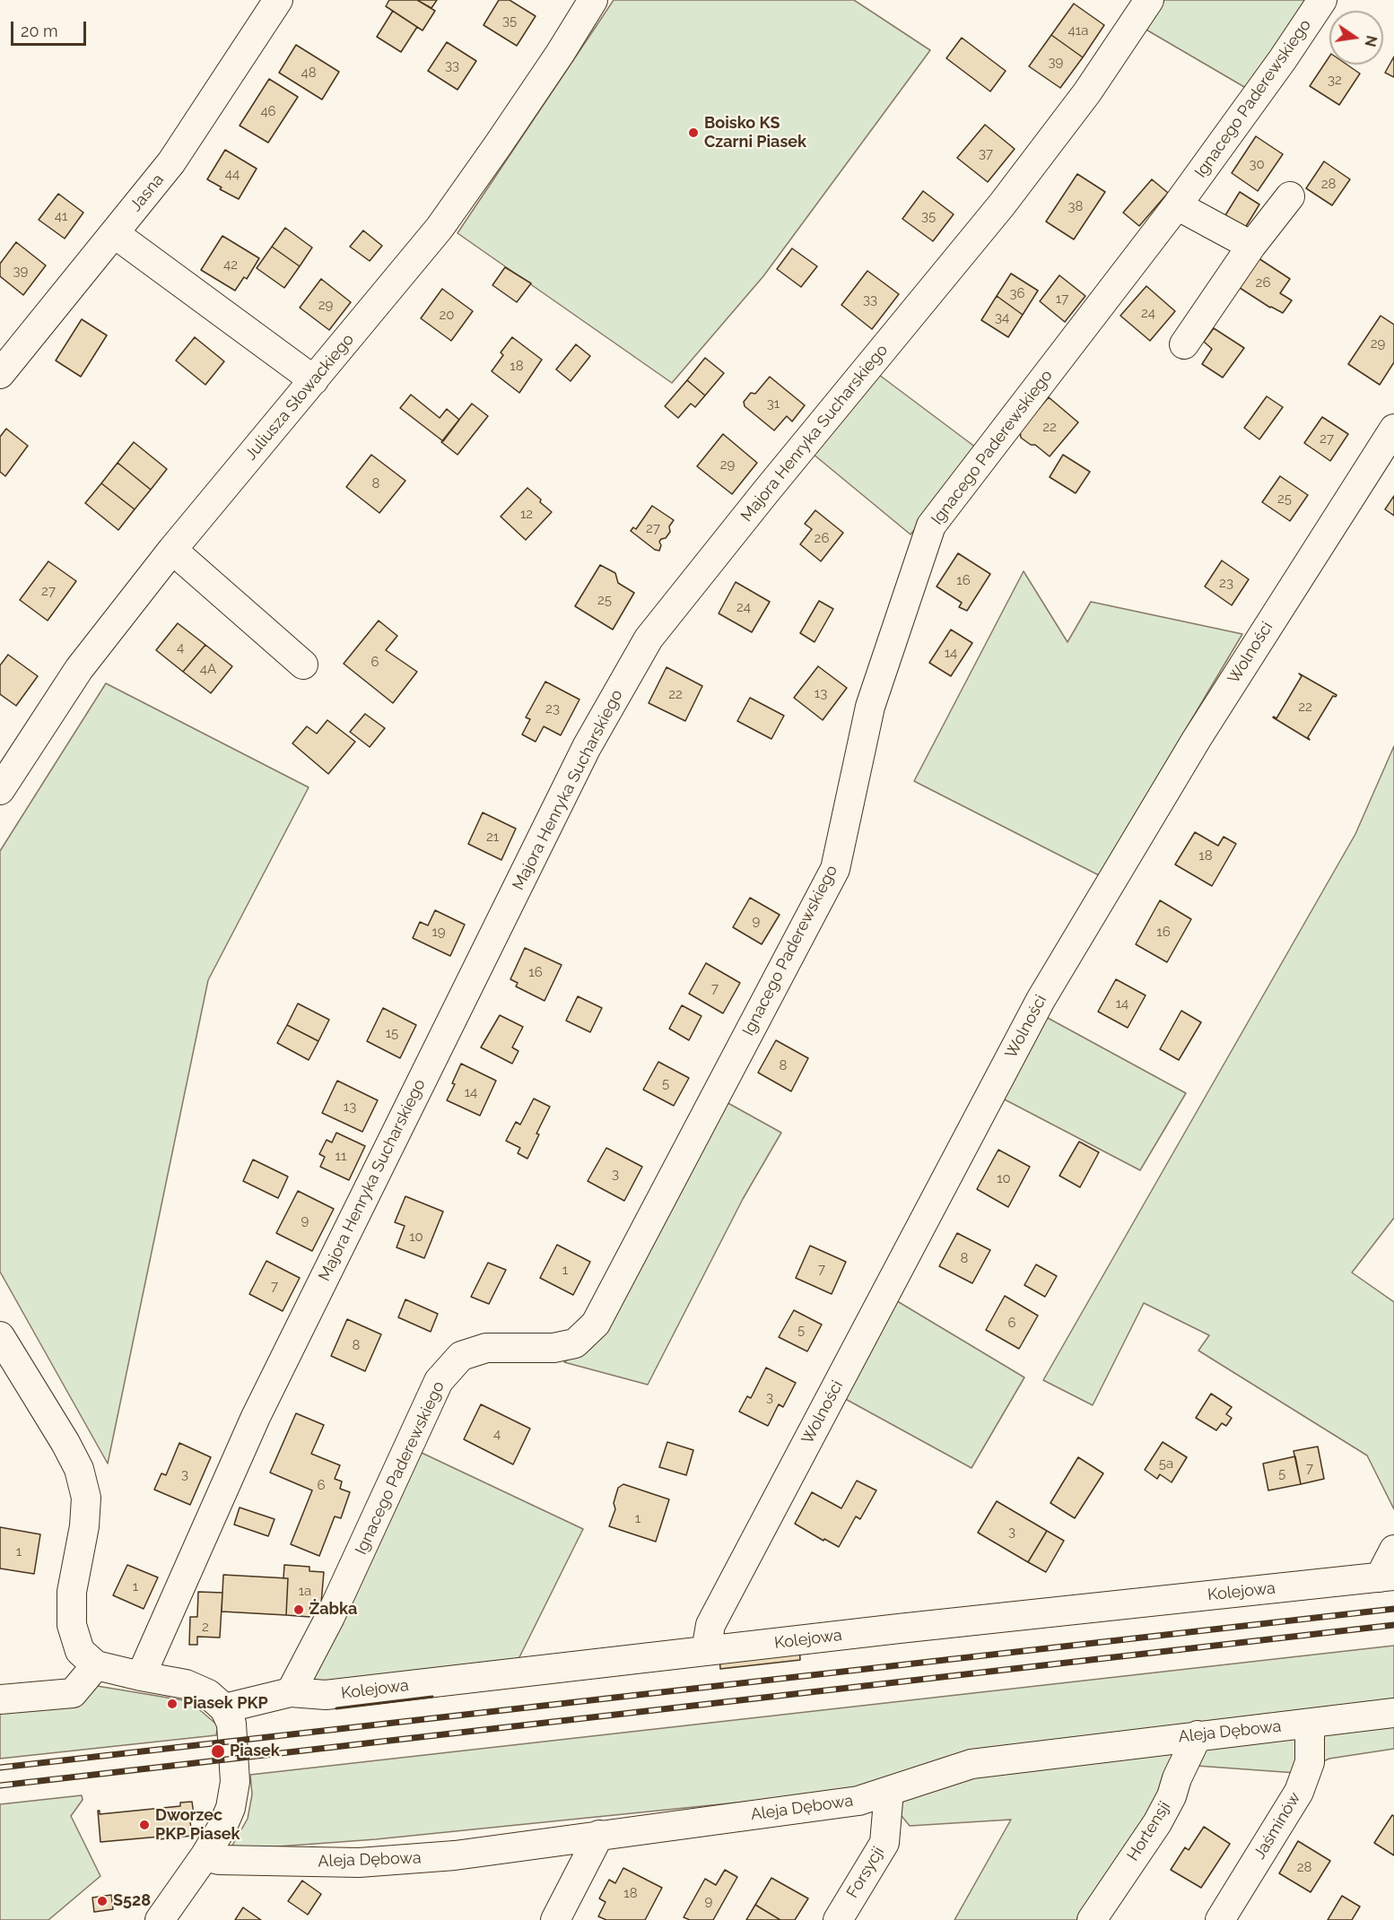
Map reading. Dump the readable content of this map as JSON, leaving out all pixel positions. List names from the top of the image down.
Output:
{
  "streets": {
    "street": [
      "Ignacego Paderewskiego",
      "Jasna",
      "Juliusza Słowackiego",
      "Majora Henryka Sucharskiego",
      "Wolności",
      "Kolejowa",
      "Aleja Dębowa",
      "Jaśminów",
      "Hortensji",
      "Forsycji"
    ]
  },
  "crossings": [
    ["Ignacego Paderewskiego", "Kolejowa"],
    ["Wolności", "Kolejowa"],
    ["Aleja Dębowa", "Jaśminów"],
    ["Aleja Dębowa", "Hortensji"],
    ["Aleja Dębowa", "Forsycji"]
  ],
  "places": [
    "Boisko KS Czarni Piasek",
    "Żabka",
    "Piasek PKP",
    "Piasek",
    "Dworzec PKP Piasek",
    "S528"
  ],
  "house_numbers": [
    "35",
    "41a",
    "39",
    "33",
    "48",
    "32",
    "46",
    "37",
    "30",
    "44",
    "28",
    "38",
    "41",
    "35",
    "42",
    "39",
    "26",
    "36",
    "17",
    "33",
    "29",
    "24",
    "20",
    "34",
    "29",
    "18",
    "31",
    "22",
    "27",
    "29",
    "8",
    "25",
    "12",
    "27",
    "26",
    "16",
    "23",
    "27",
    "25",
    "24",
    "4",
    "14",
    "6",
    "4A",
    "13",
    "22",
    "22",
    "23",
    "21",
    "18",
    "9",
    "19",
    "16",
    "16",
    "7",
    "14",
    "15",
    "8",
    "5",
    "14",
    "13",
    "11",
    "3",
    "10",
    "9",
    "10",
    "8",
    "7",
    "1",
    "7",
    "6",
    "5",
    "8",
    "3",
    "4",
    "5a",
    "7",
    "5",
    "3",
    "6",
    "1",
    "3",
    "1",
    "1",
    "1a",
    "2",
    "28",
    "18",
    "9"
  ],
  "scale_bar": "20 m",
  "north": "right"
}
